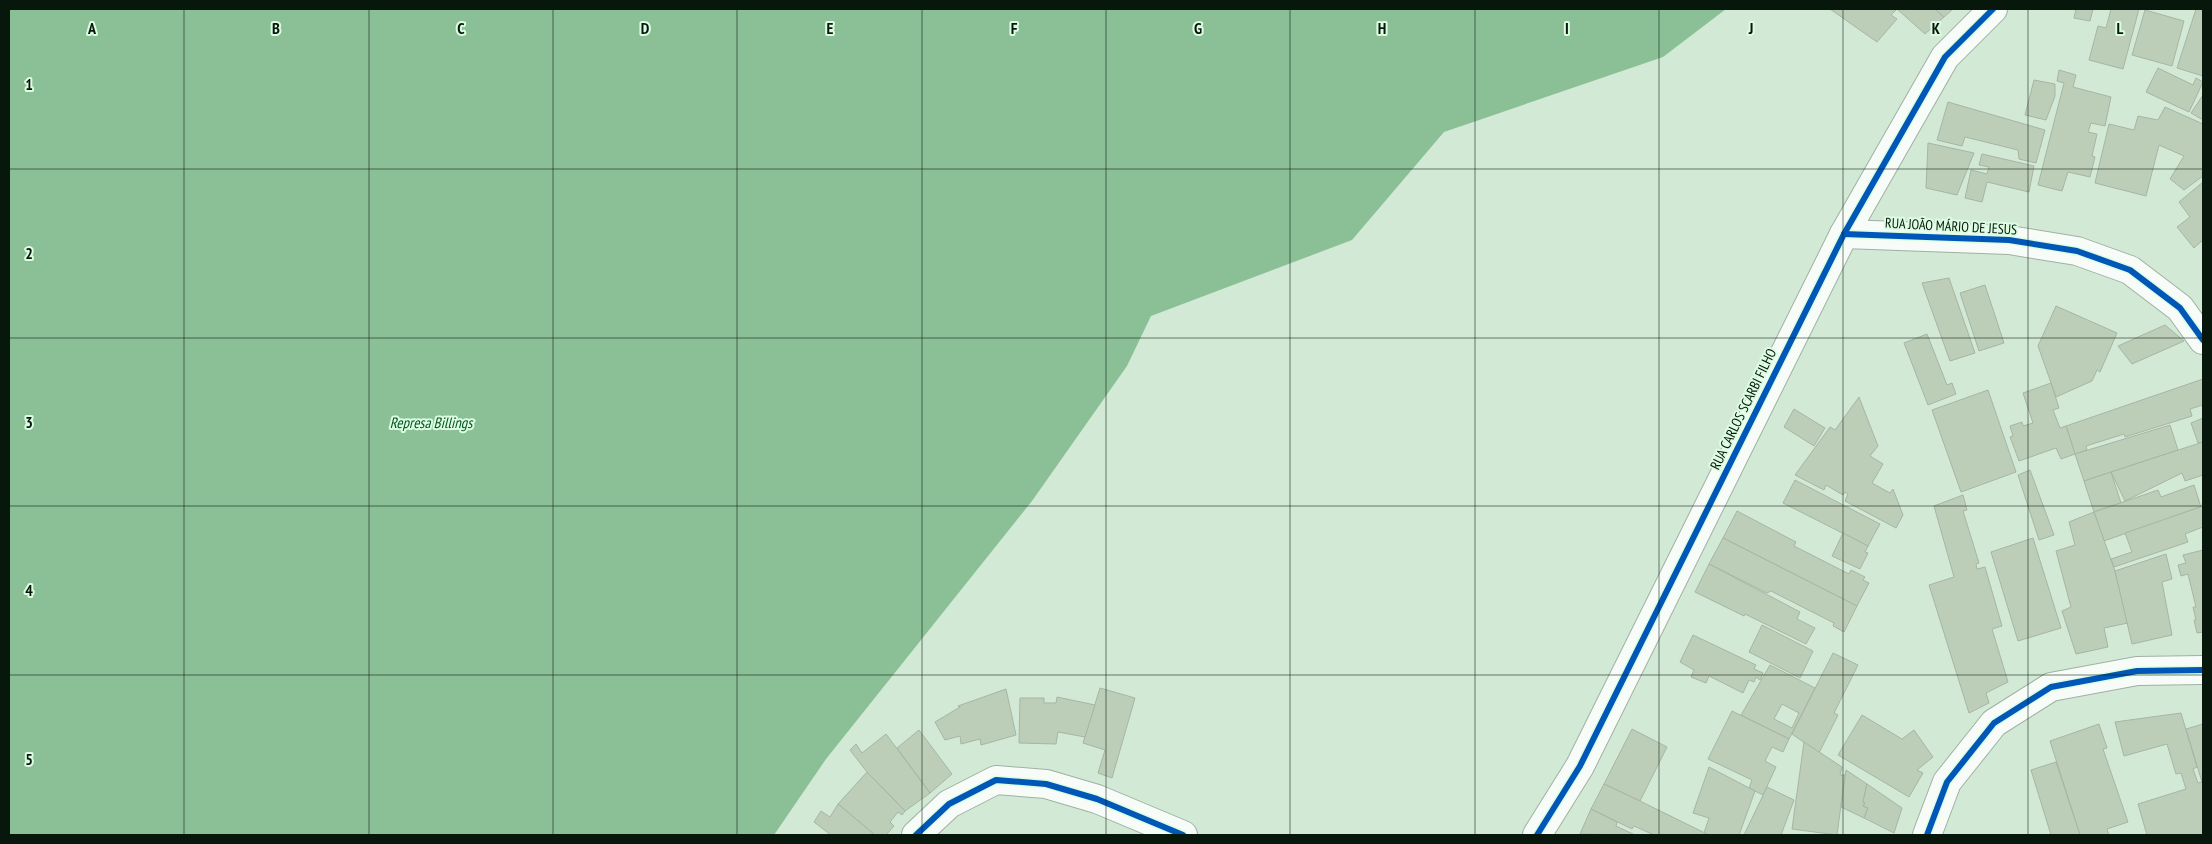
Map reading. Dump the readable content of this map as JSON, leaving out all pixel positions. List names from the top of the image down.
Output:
{
  "streets": {
    "street": ["RUA JOÃO MÁRIO DE JESUS", "RUA CARLOS SCARBI FILHO"]
  },
  "crossings": [
    ["RUA JOÃO MÁRIO DE JESUS", "RUA CARLOS SCARBI FILHO"]
  ],
  "water": ["Represa Billings"],
  "grid": {
    "columns": [
      "A",
      "B",
      "C",
      "D",
      "E",
      "F",
      "G",
      "H",
      "I",
      "J",
      "K",
      "L"
    ],
    "rows": [
      "1",
      "2",
      "3",
      "4",
      "5"
    ]
  }
}
